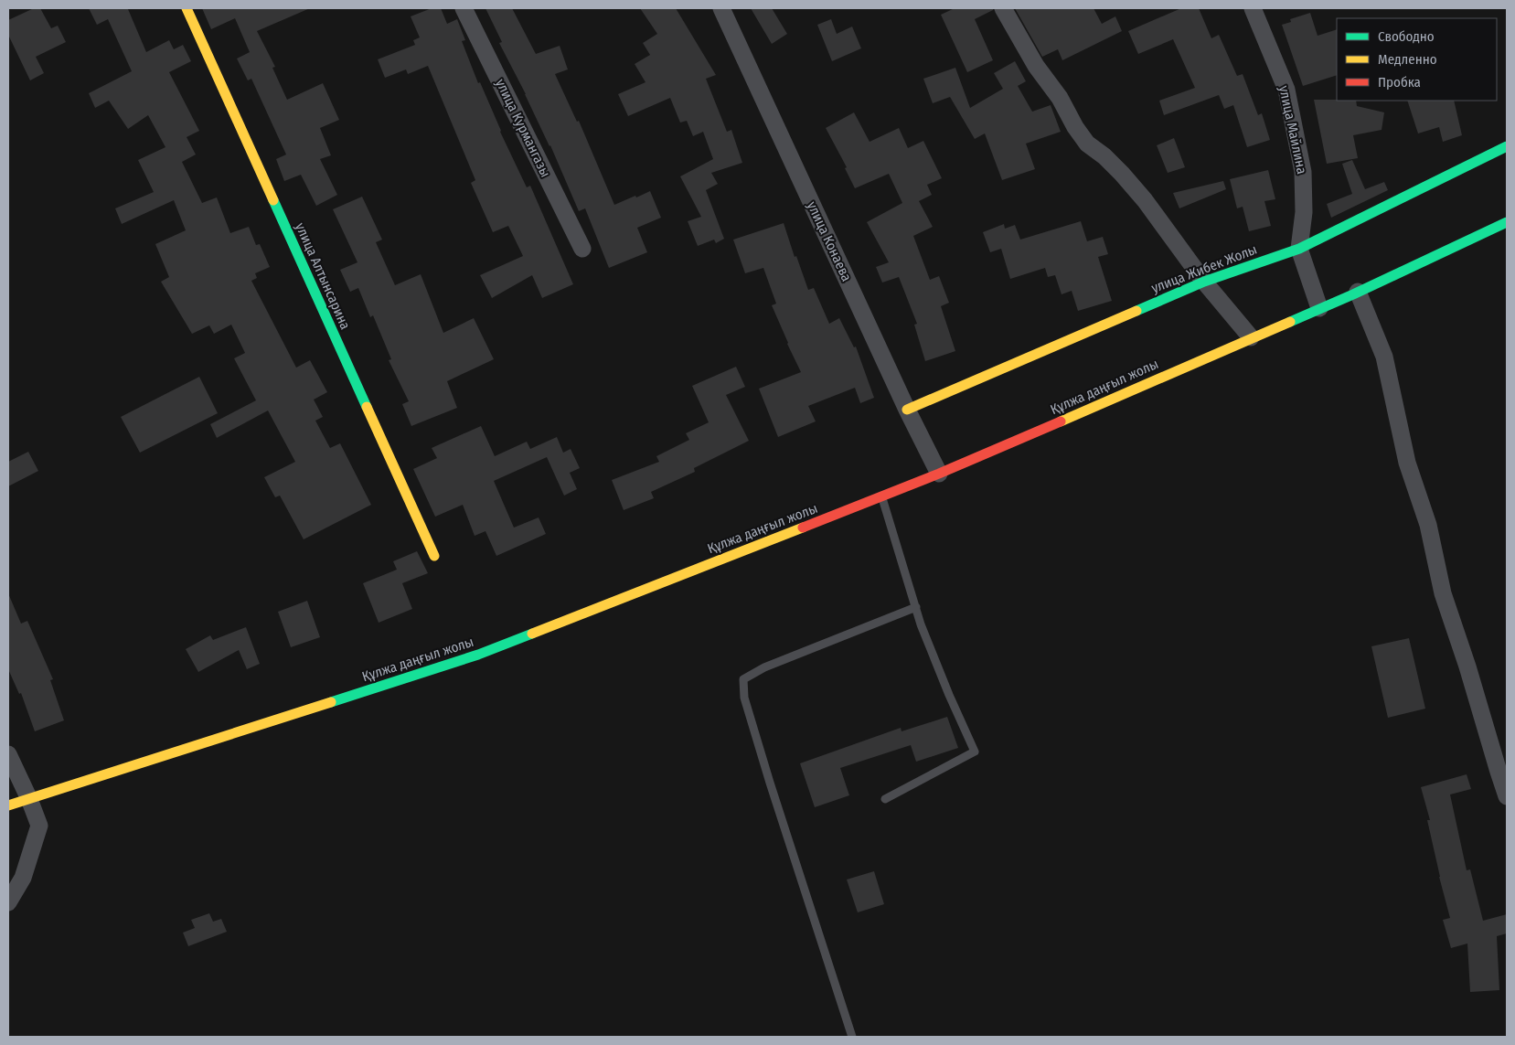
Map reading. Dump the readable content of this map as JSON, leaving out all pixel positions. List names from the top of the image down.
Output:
{
  "streets": {
    "main road": ["улица Жибек Жолы", "улица Алтынсарина", "Құлжа даңғыл жолы"],
    "street": ["улица Курмангазы", "улица Майлина", "улица Конаева"]
  },
  "crossings": [
    ["улица Майлина", "улица Жибек Жолы"],
    ["улица Майлина", "Құлжа даңғыл жолы"],
    ["улица Конаева", "улица Жибек Жолы"],
    ["улица Конаева", "Құлжа даңғыл жолы"]
  ],
  "legend": ["Свободно", "Медленно", "Пробка"]
}
